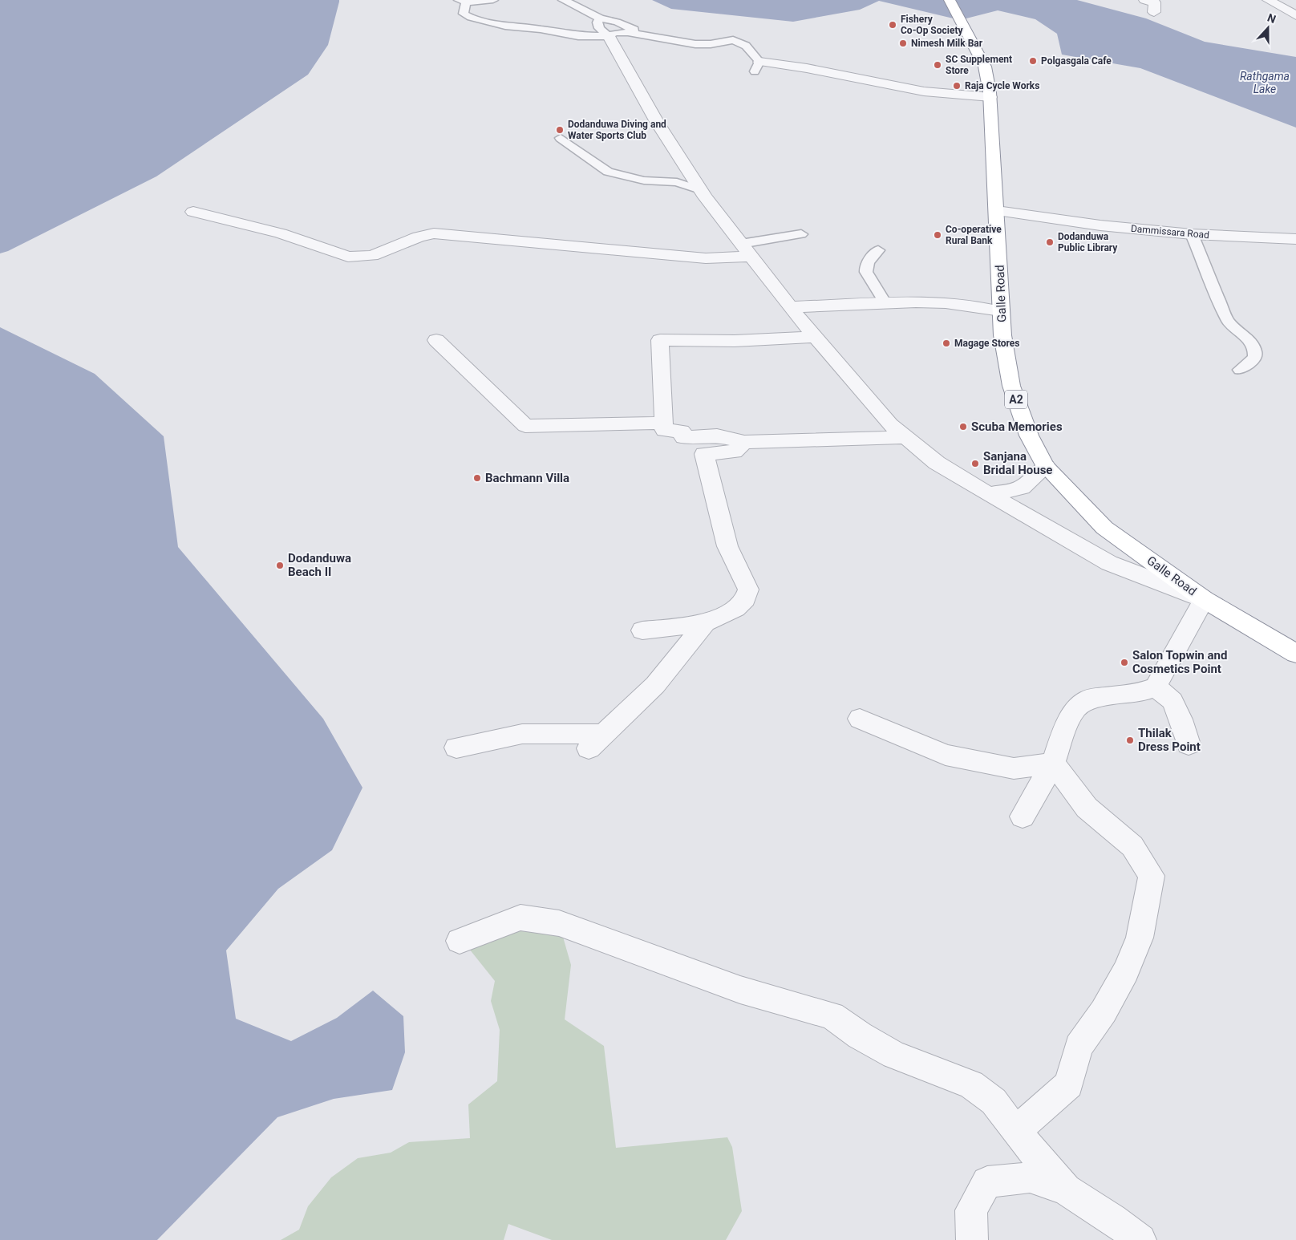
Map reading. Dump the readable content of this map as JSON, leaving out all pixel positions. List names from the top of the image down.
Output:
{
  "streets": {
    "highway": ["Galle Road", "A2"],
    "street": ["Dammissara Road"]
  },
  "crossings": [
    ["Dammissara Road", "Galle Road"]
  ],
  "water": ["Rathgama Lake"],
  "places": [
    "Fishery Co-Op Society",
    "Nimesh Milk Bar",
    "Polgasgala Cafe",
    "SC Supplement Store",
    "Raja Cycle Works",
    "Dodanduwa Diving and Water Sports Club",
    "Co-operative Rural Bank",
    "Dodanduwa Public Library",
    "Magage Stores",
    "Scuba Memories",
    "Sanjana Bridal House",
    "Bachmann Villa",
    "Dodanduwa Beach II",
    "Salon Topwin and Cosmetics Point",
    "Thilak Dress Point"
  ],
  "north": "top"
}
